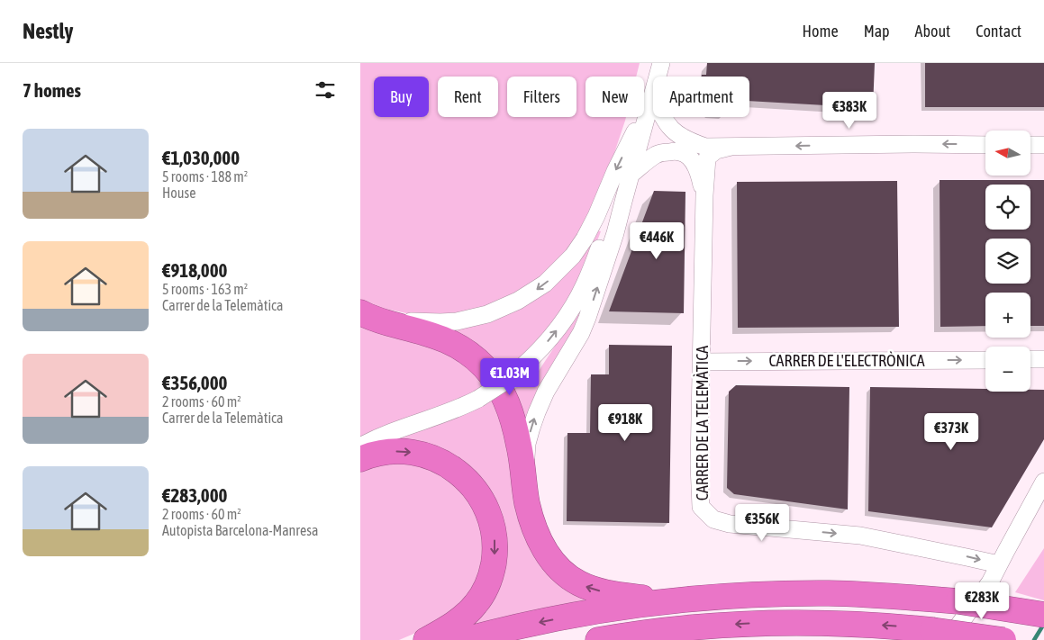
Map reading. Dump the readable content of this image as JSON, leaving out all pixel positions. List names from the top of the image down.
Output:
{
  "streets": {
    "street": ["CARRER DE L'ELECTRÒNICA", "CARRER DE LA TELEMÀTICA"]
  },
  "crossings": [
    ["CARRER DE L'ELECTRÒNICA", "CARRER DE LA TELEMÀTICA"]
  ],
  "one_way": ["CARRER DE L'ELECTRÒNICA"],
  "north": "left",
  "page": {
    "header": "Nestly",
    "nav": [
      "Home",
      "Map",
      "About",
      "Contact"
    ],
    "heading": "7 homes",
    "chip": [
      "Buy",
      "Rent",
      "Filters",
      "New",
      "Apartment"
    ],
    "price": [
      "€383K",
      "€446K",
      "€1.03M",
      "€918K",
      "€373K",
      "€356K",
      "€283K"
    ],
    "list": [
      {
        "name": "€1,030,000",
        "note": "5 rooms · 188 m² · House"
      },
      {
        "name": "€918,000",
        "note": "5 rooms · 163 m² · Carrer de la Telemàtica"
      },
      {
        "name": "€356,000",
        "note": "2 rooms · 60 m² · Carrer de la Telemàtica"
      },
      {
        "name": "€283,000",
        "note": "2 rooms · 60 m² · Autopista Barcelona-Manresa"
      }
    ],
    "map_buttons": ["+", "−"]
  }
}
